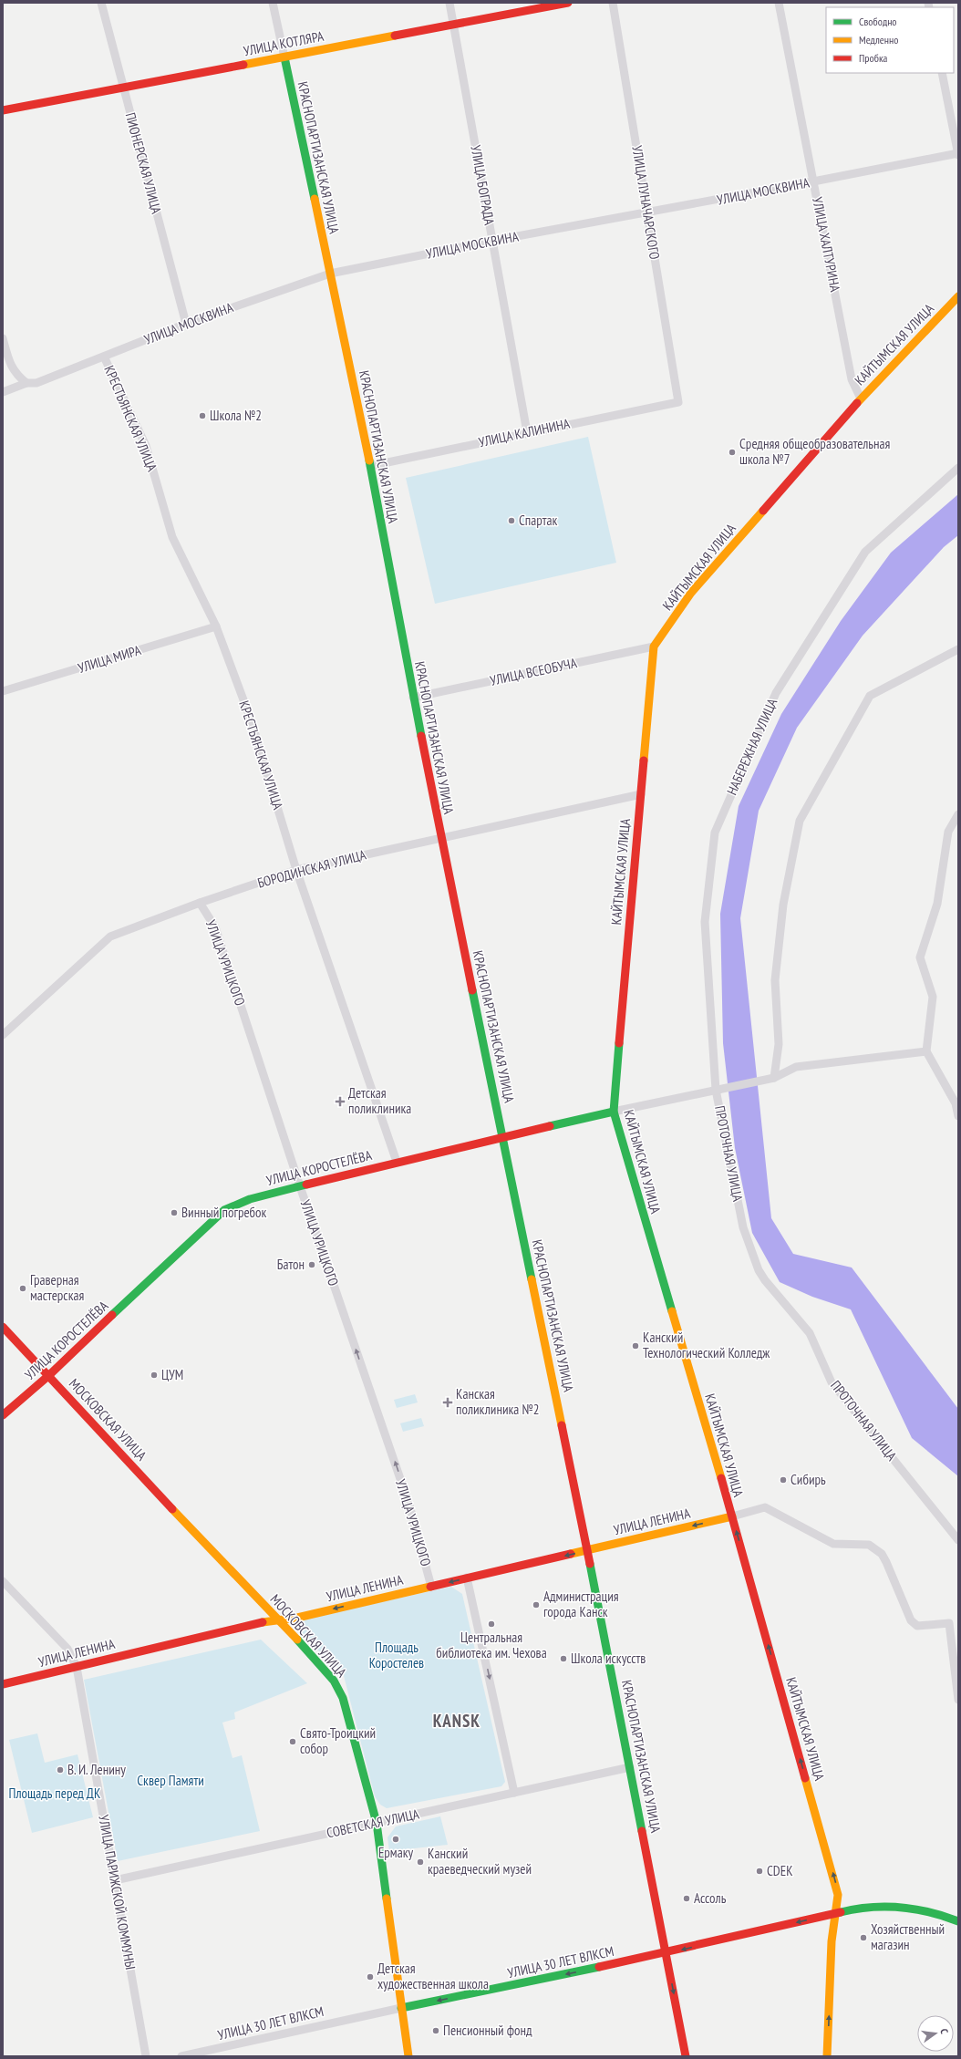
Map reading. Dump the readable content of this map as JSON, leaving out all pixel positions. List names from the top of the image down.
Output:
{
  "streets": {
    "street": [
      "УЛИЦА КОТЛЯРА",
      "КРАСНОПАРТИЗАНСКАЯ УЛИЦА",
      "ПИОНЕРСКАЯ УЛИЦА",
      "УЛИЦА БОГРАДА",
      "УЛИЦА МОСКВИНА",
      "УЛИЦА ЛУНАЧАРСКОГО",
      "УЛИЦА ХАЛТУРИНА",
      "КАЙТЫМСКАЯ УЛИЦА",
      "КРЕСТЬЯНСКАЯ УЛИЦА",
      "УЛИЦА КАЛИНИНА",
      "УЛИЦА МИРА",
      "УЛИЦА ВСЕОБУЧА",
      "НАБЕРЕЖНАЯ УЛИЦА",
      "БОРОДИНСКАЯ УЛИЦА",
      "УЛИЦА УРИЦКОГО",
      "ПРОТОЧНАЯ УЛИЦА",
      "УЛИЦА КОРОСТЕЛЁВА",
      "МОСКОВСКАЯ УЛИЦА",
      "УЛИЦА ЛЕНИНА",
      "СОВЕТСКАЯ УЛИЦА",
      "УЛИЦА ПАРИЖСКОЙ КОММУНЫ",
      "УЛИЦА 30 ЛЕТ ВЛКСМ"
    ]
  },
  "crossings": [
    ["УЛИЦА КОТЛЯРА", "КРАСНОПАРТИЗАНСКАЯ УЛИЦА"],
    ["УЛИЦА КОТЛЯРА", "ПИОНЕРСКАЯ УЛИЦА"],
    ["УЛИЦА КОТЛЯРА", "УЛИЦА БОГРАДА"],
    ["КРАСНОПАРТИЗАНСКАЯ УЛИЦА", "УЛИЦА МОСКВИНА"],
    ["КРАСНОПАРТИЗАНСКАЯ УЛИЦА", "УЛИЦА КАЛИНИНА"],
    ["КРАСНОПАРТИЗАНСКАЯ УЛИЦА", "УЛИЦА ВСЕОБУЧА"],
    ["КРАСНОПАРТИЗАНСКАЯ УЛИЦА", "БОРОДИНСКАЯ УЛИЦА"],
    ["КРАСНОПАРТИЗАНСКАЯ УЛИЦА", "УЛИЦА КОРОСТЕЛЁВА"],
    ["КРАСНОПАРТИЗАНСКАЯ УЛИЦА", "УЛИЦА ЛЕНИНА"],
    ["КРАСНОПАРТИЗАНСКАЯ УЛИЦА", "СОВЕТСКАЯ УЛИЦА"],
    ["КРАСНОПАРТИЗАНСКАЯ УЛИЦА", "УЛИЦА 30 ЛЕТ ВЛКСМ"],
    ["ПИОНЕРСКАЯ УЛИЦА", "УЛИЦА МОСКВИНА"],
    ["УЛИЦА БОГРАДА", "УЛИЦА МОСКВИНА"],
    ["УЛИЦА БОГРАДА", "УЛИЦА КАЛИНИНА"],
    ["УЛИЦА МОСКВИНА", "УЛИЦА ЛУНАЧАРСКОГО"],
    ["УЛИЦА МОСКВИНА", "УЛИЦА ХАЛТУРИНА"],
    ["УЛИЦА МОСКВИНА", "КРЕСТЬЯНСКАЯ УЛИЦА"],
    ["УЛИЦА ЛУНАЧАРСКОГО", "УЛИЦА КАЛИНИНА"],
    ["УЛИЦА ХАЛТУРИНА", "КАЙТЫМСКАЯ УЛИЦА"],
    ["КАЙТЫМСКАЯ УЛИЦА", "УЛИЦА ВСЕОБУЧА"],
    ["КАЙТЫМСКАЯ УЛИЦА", "БОРОДИНСКАЯ УЛИЦА"],
    ["КАЙТЫМСКАЯ УЛИЦА", "УЛИЦА КОРОСТЕЛЁВА"],
    ["КАЙТЫМСКАЯ УЛИЦА", "УЛИЦА ЛЕНИНА"],
    ["КАЙТЫМСКАЯ УЛИЦА", "УЛИЦА 30 ЛЕТ ВЛКСМ"],
    ["КРЕСТЬЯНСКАЯ УЛИЦА", "УЛИЦА МИРА"],
    ["КРЕСТЬЯНСКАЯ УЛИЦА", "БОРОДИНСКАЯ УЛИЦА"],
    ["КРЕСТЬЯНСКАЯ УЛИЦА", "УЛИЦА КОРОСТЕЛЁВА"],
    ["НАБЕРЕЖНАЯ УЛИЦА", "ПРОТОЧНАЯ УЛИЦА"],
    ["НАБЕРЕЖНАЯ УЛИЦА", "УЛИЦА КОРОСТЕЛЁВА"],
    ["БОРОДИНСКАЯ УЛИЦА", "УЛИЦА УРИЦКОГО"],
    ["УЛИЦА УРИЦКОГО", "УЛИЦА КОРОСТЕЛЁВА"],
    ["УЛИЦА УРИЦКОГО", "УЛИЦА ЛЕНИНА"],
    ["ПРОТОЧНАЯ УЛИЦА", "УЛИЦА КОРОСТЕЛЁВА"],
    ["УЛИЦА КОРОСТЕЛЁВА", "МОСКОВСКАЯ УЛИЦА"],
    ["МОСКОВСКАЯ УЛИЦА", "УЛИЦА ЛЕНИНА"],
    ["МОСКОВСКАЯ УЛИЦА", "СОВЕТСКАЯ УЛИЦА"],
    ["МОСКОВСКАЯ УЛИЦА", "УЛИЦА 30 ЛЕТ ВЛКСМ"],
    ["УЛИЦА ЛЕНИНА", "УЛИЦА ПАРИЖСКОЙ КОММУНЫ"],
    ["СОВЕТСКАЯ УЛИЦА", "УЛИЦА ПАРИЖСКОЙ КОММУНЫ"]
  ],
  "one_way": ["УЛИЦА УРИЦКОГО", "УЛИЦА ЛЕНИНА", "УЛИЦА 30 ЛЕТ ВЛКСМ"],
  "districts": ["KANSK"],
  "parks": ["Площадь Коростелев", "Сквер Памяти", "Площадь перед ДК"],
  "places": {
    "other": [
      "Школа №2",
      "Средняя общеобразовательная школа №7",
      "Спартак",
      "Винный погребок",
      "Батон",
      "Граверная мастерская",
      "Канский Технологический Колледж",
      "ЦУМ",
      "Сибирь",
      "Администрация города Канск",
      "Центральная библиотека им. Чехова",
      "Школа искусств",
      "Свято-Троицкий собор",
      "В. И. Ленину",
      "Ермаку",
      "Канский краеведческий музей",
      "CDEK",
      "Ассоль",
      "Хозяйственный магазин",
      "Детская художественная школа",
      "Пенсионный фонд"
    ],
    "health": ["Детская поликлиника", "Канская поликлиника №2"]
  },
  "legend": ["Свободно", "Медленно", "Пробка"],
  "north": "right"
}
